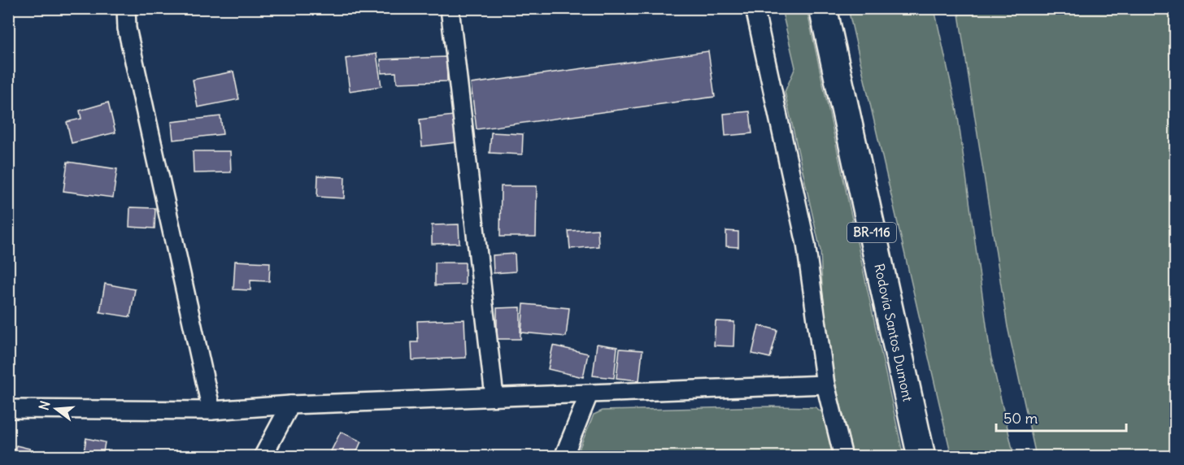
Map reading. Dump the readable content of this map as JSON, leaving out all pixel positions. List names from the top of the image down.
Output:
{
  "streets": {
    "highway": ["BR-116", "Rodovia Santos Dumont"]
  },
  "scale_bar": "50 m",
  "north": "left"
}
